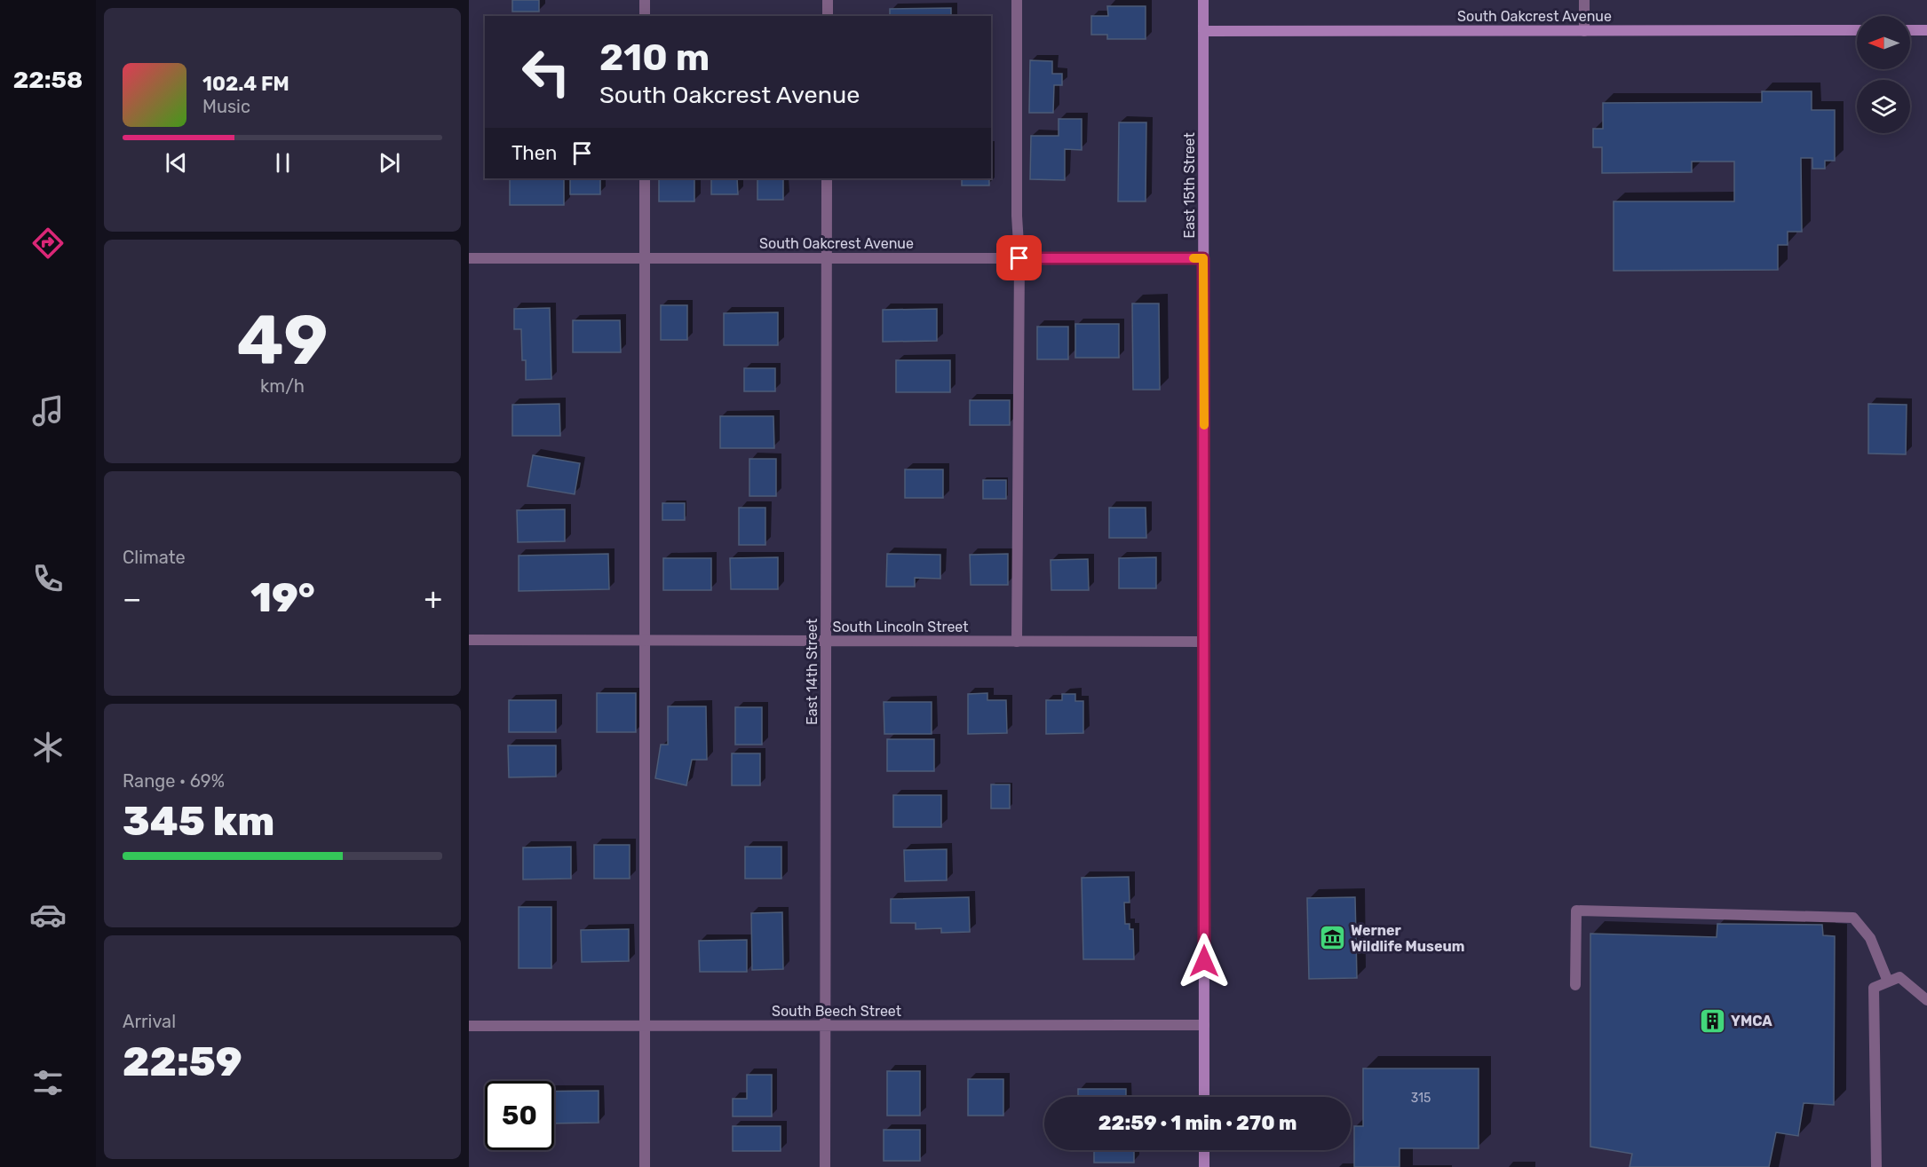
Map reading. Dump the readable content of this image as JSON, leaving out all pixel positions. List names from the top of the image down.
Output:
{
  "streets": {
    "main road": ["South Oakcrest Avenue", "East 15th Street"],
    "street": ["South Lincoln Street", "East 14th Street", "South Beech Street"]
  },
  "crossings": [
    ["South Oakcrest Avenue", "East 15th Street"],
    ["South Oakcrest Avenue", "East 14th Street"],
    ["East 15th Street", "South Lincoln Street"],
    ["East 15th Street", "South Beech Street"],
    ["South Lincoln Street", "East 14th Street"],
    ["East 14th Street", "South Beech Street"]
  ],
  "places": {
    "museum": ["Werner Wildlife Museum"],
    "building": ["YMCA"]
  },
  "house_numbers": ["315"],
  "north": "left",
  "page": {
    "tabs": "22:58",
    "turn": ["210 m", "South Oakcrest Avenue"],
    "song": ["102.4 FM", "Music"],
    "then": "Then",
    "tile": [
      ["49", "km/h"],
      "Climate",
      ["Range · 69%", "345 km"],
      ["Arrival", "22:59"]
    ],
    "heat": ["−", "19°", "+"],
    "limit": "50",
    "trip": "22:59 · 1 min · 270 m"
  }
}
